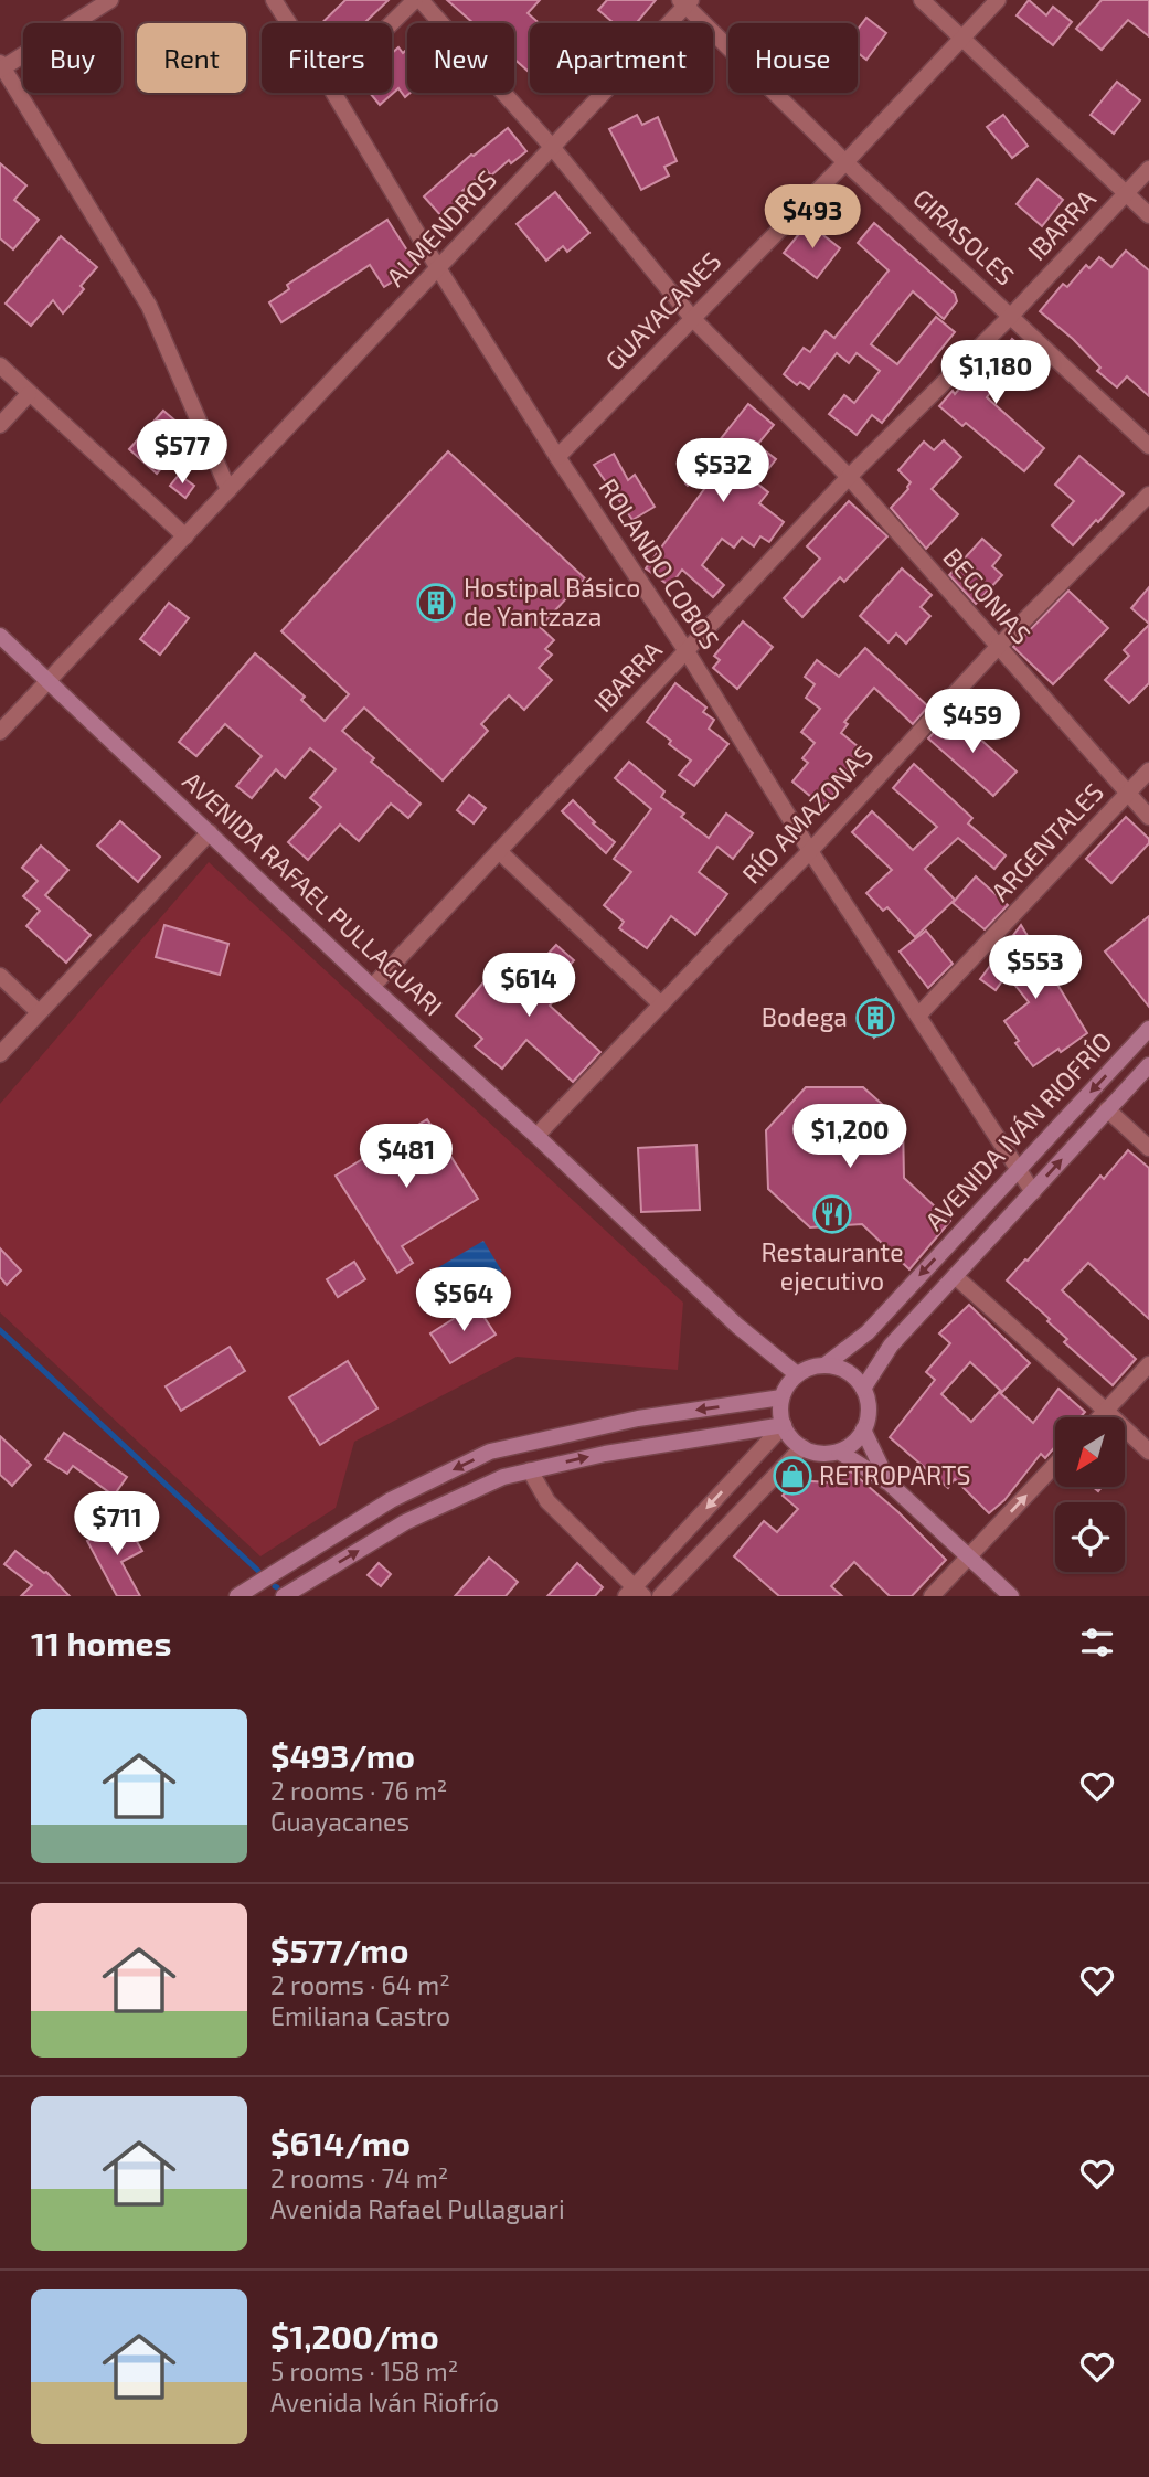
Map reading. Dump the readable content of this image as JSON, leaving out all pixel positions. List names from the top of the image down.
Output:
{
  "streets": {
    "main road": ["AVENIDA RAFAEL PULLAGUARI", "AVENIDA IVÁN RIOFRÍO"],
    "street": [
      "IBARRA",
      "ALMENDROS",
      "GIRASOLES",
      "GUAYACANES",
      "ROLANDO COBOS",
      "BEGONIAS",
      "RÍO AMAZONAS",
      "ARGENTALES"
    ]
  },
  "crossings": [
    ["IBARRA", "GIRASOLES"],
    ["IBARRA", "ROLANDO COBOS"],
    ["IBARRA", "BEGONIAS"],
    ["IBARRA", "AVENIDA RAFAEL PULLAGUARI"],
    ["ALMENDROS", "GIRASOLES"],
    ["ALMENDROS", "ROLANDO COBOS"],
    ["ALMENDROS", "AVENIDA RAFAEL PULLAGUARI"],
    ["GIRASOLES", "GUAYACANES"],
    ["GUAYACANES", "ROLANDO COBOS"],
    ["GUAYACANES", "BEGONIAS"],
    ["ROLANDO COBOS", "RÍO AMAZONAS"],
    ["ROLANDO COBOS", "ARGENTALES"],
    ["ROLANDO COBOS", "AVENIDA IVÁN RIOFRÍO"],
    ["BEGONIAS", "RÍO AMAZONAS"],
    ["BEGONIAS", "ARGENTALES"],
    ["RÍO AMAZONAS", "AVENIDA RAFAEL PULLAGUARI"],
    ["AVENIDA RAFAEL PULLAGUARI", "AVENIDA IVÁN RIOFRÍO"]
  ],
  "places": {
    "building": ["Hostipal Básico de Yantzaza", "Bodega"],
    "restaurant": ["Restaurante ejecutivo"],
    "shop": ["RETROPARTS"]
  },
  "north": "bottom left",
  "page": {
    "chip": [
      "Buy",
      "Rent",
      "Filters",
      "New",
      "Apartment",
      "House"
    ],
    "price": [
      "$493",
      "$1,180",
      "$577",
      "$532",
      "$459",
      "$553",
      "$614",
      "$1,200",
      "$481",
      "$564",
      "$711"
    ],
    "heading": "11 homes",
    "list": [
      {
        "name": "$493/mo",
        "note": "2 rooms · 76 m² · Guayacanes"
      },
      {
        "name": "$577/mo",
        "note": "2 rooms · 64 m² · Emiliana Castro"
      },
      {
        "name": "$614/mo",
        "note": "2 rooms · 74 m² · Avenida Rafael Pullaguari"
      },
      {
        "name": "$1,200/mo",
        "note": "5 rooms · 158 m² · Avenida Iván Riofrío"
      }
    ]
  }
}
